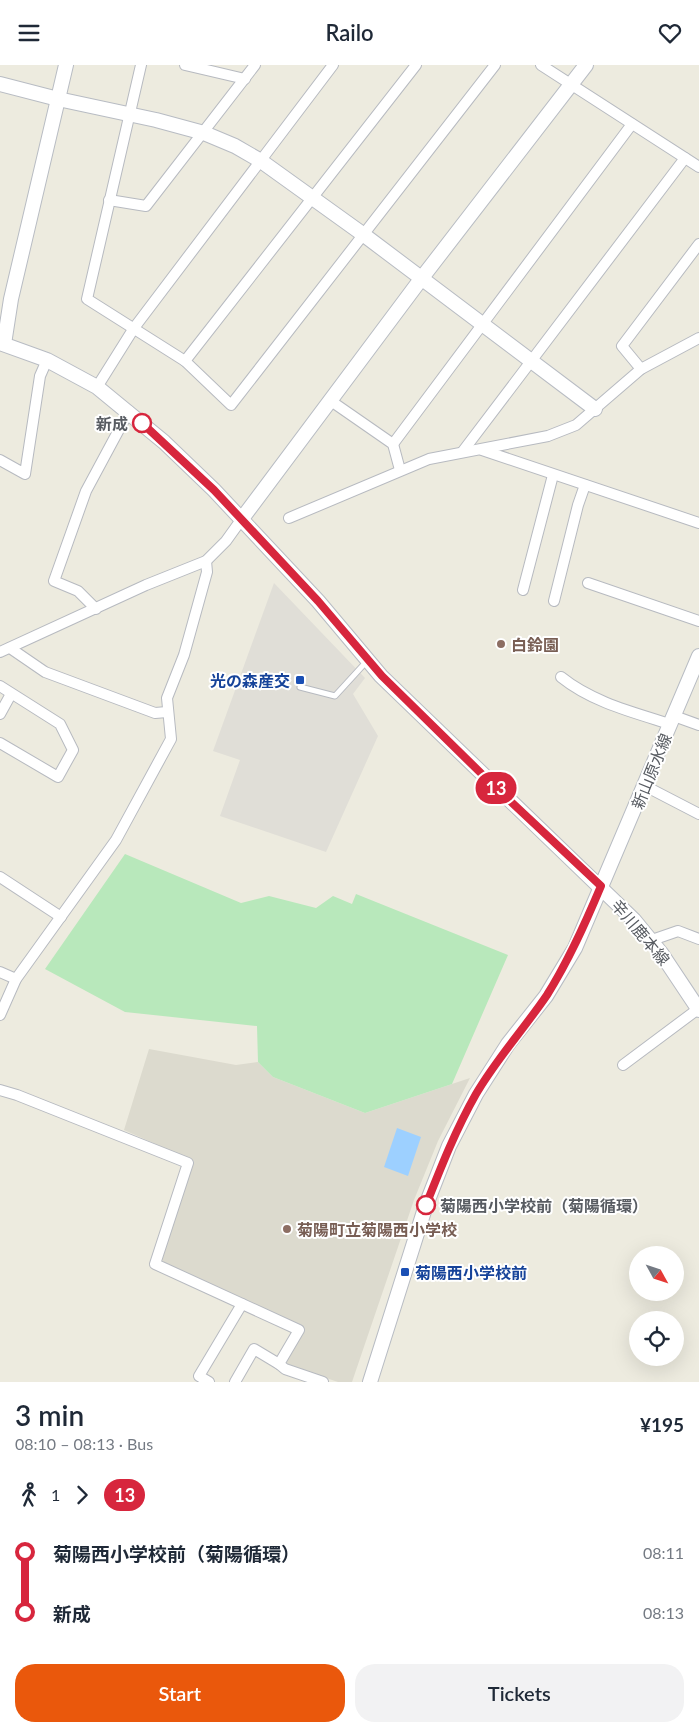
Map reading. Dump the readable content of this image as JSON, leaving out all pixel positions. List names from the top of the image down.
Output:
{
  "streets": {
    "street": ["新山原水線", "辛川鹿本線"]
  },
  "crossings": [
    ["新山原水線", "辛川鹿本線"]
  ],
  "places": {
    "other": [
      "新成",
      "白鈴園",
      "菊陽西小学校前（菊陽循環）",
      "菊陽町立菊陽西小学校"
    ],
    "transit": ["光の森産交", "菊陽西小学校前"]
  },
  "lines": ["bus line 13"],
  "north": "bottom right",
  "page": {
    "header": "Railo",
    "on_map": "13",
    "heading": ["3 min", "08:10 – 08:13 · Bus", "¥195"],
    "legs": ["1", "13"],
    "list": [
      {
        "name": "菊陽西小学校前（菊陽循環）",
        "value": "08:11"
      },
      {
        "name": "新成",
        "value": "08:13"
      }
    ],
    "buttons": ["Start", "Tickets"]
  }
}
